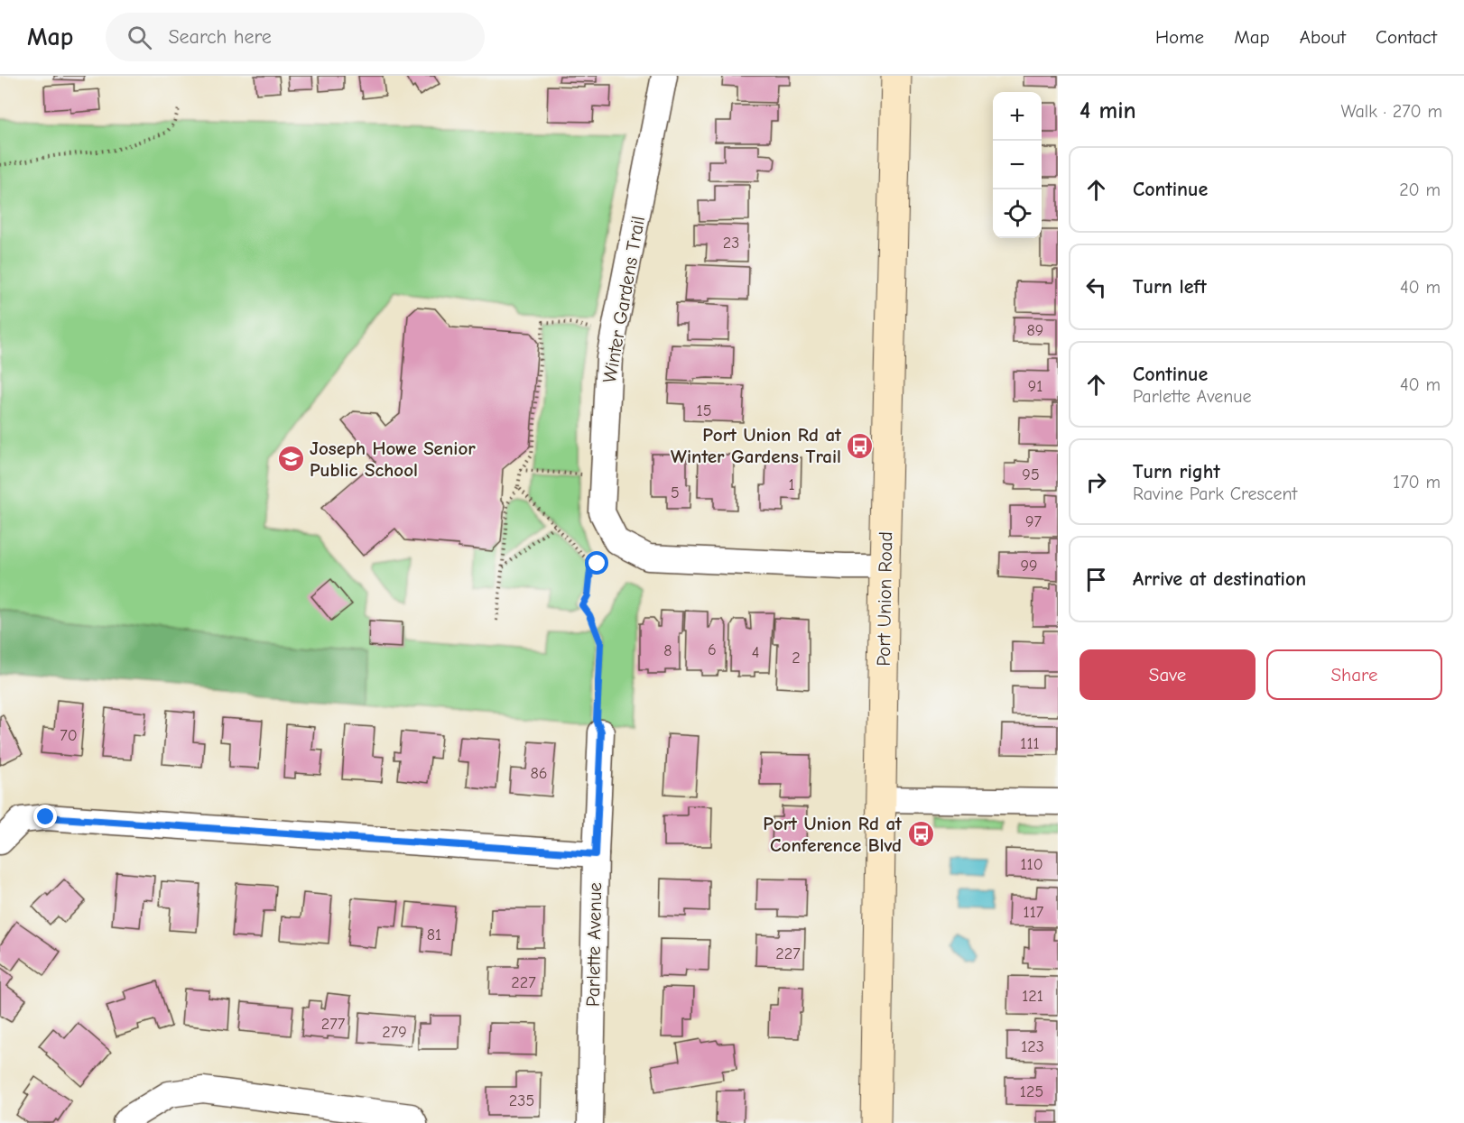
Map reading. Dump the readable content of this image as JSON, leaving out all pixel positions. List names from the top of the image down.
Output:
{
  "streets": {
    "main road": ["Port Union Road"],
    "street": ["Winter Gardens Trail", "Parlette Avenue"]
  },
  "crossings": [
    ["Winter Gardens Trail", "Port Union Road"]
  ],
  "places": {
    "bus stop": ["Port Union Rd at Winter Gardens Trail", "Port Union Rd at Conference Blvd"],
    "school or university": ["Joseph Howe Senior Public School"]
  },
  "house_numbers": [
    "23",
    "89",
    "91",
    "15",
    "95",
    "1",
    "5",
    "97",
    "99",
    "6",
    "8",
    "4",
    "2",
    "70",
    "111",
    "86",
    "110",
    "117",
    "81",
    "227",
    "227",
    "121",
    "277",
    "279",
    "123",
    "125",
    "235"
  ],
  "page": {
    "header": "Map",
    "search": "Search here",
    "nav": [
      "Home",
      "Map",
      "About",
      "Contact"
    ],
    "heading": ["4 min", "Walk · 270 m"],
    "map_buttons": ["+", "−"],
    "list": [
      ["Continue", "20 m"],
      ["Turn left", "40 m"],
      ["Continue", "Parlette Avenue", "40 m"],
      ["Turn right", "Ravine Park Crescent", "170 m"],
      "Arrive at destination"
    ],
    "buttons": ["Save", "Share"]
  }
}
